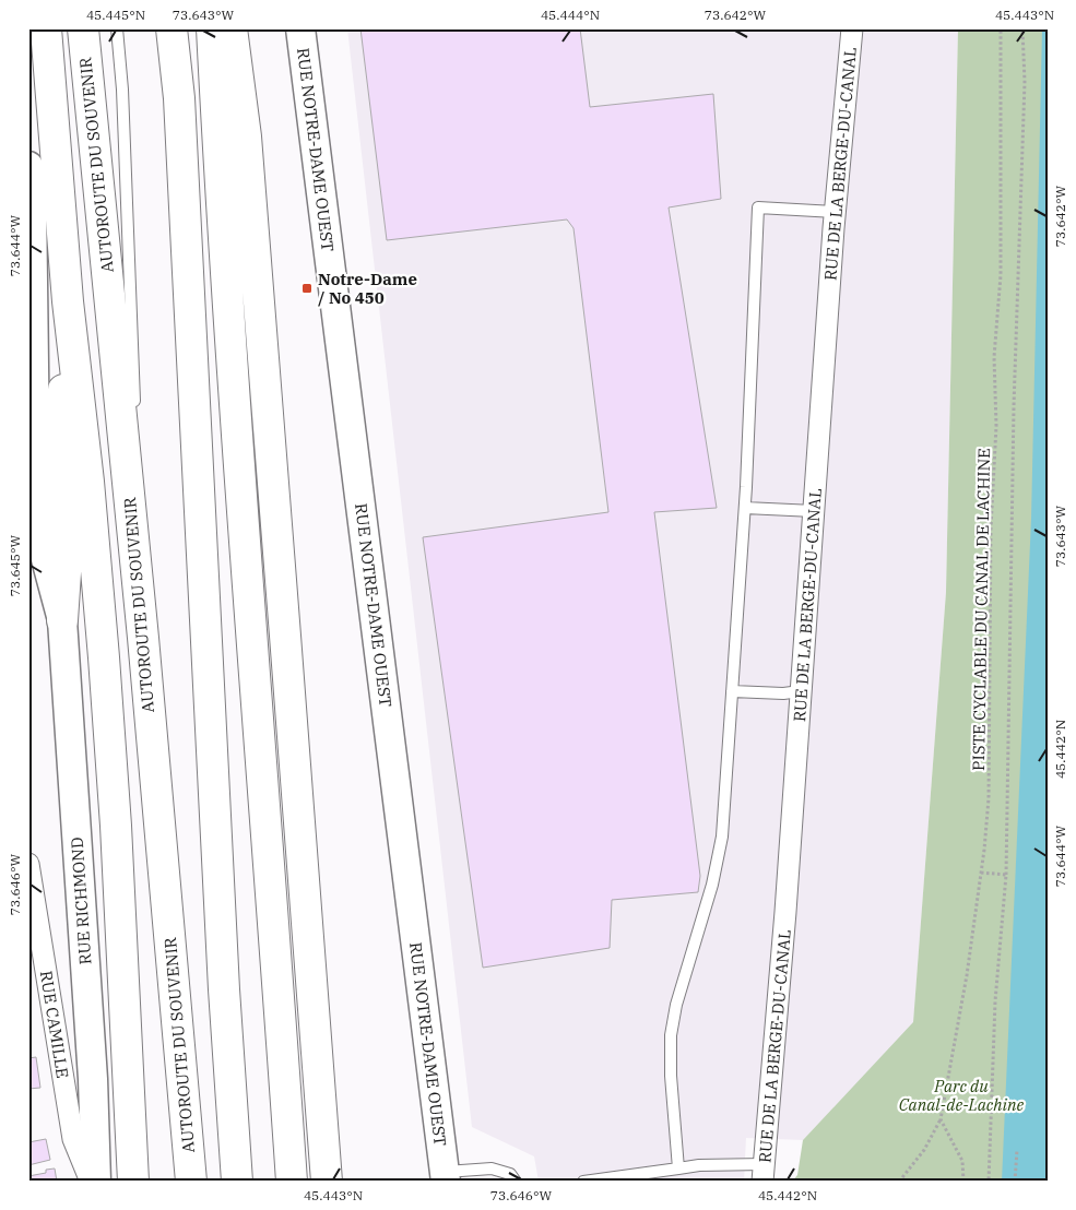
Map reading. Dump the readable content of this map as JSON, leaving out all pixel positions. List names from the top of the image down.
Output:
{
  "streets": {
    "highway": ["AUTOROUTE DU SOUVENIR"],
    "main road": ["RUE NOTRE-DAME OUEST", "RUE RICHMOND"],
    "street": ["RUE DE LA BERGE-DU-CANAL", "RUE CAMILLE"],
    "path": ["PISTE CYCLABLE DU CANAL DE LACHINE"]
  },
  "parks": ["Parc du Canal-de-Lachine"],
  "places": {
    "transit": ["Notre-Dame / No 450"]
  },
  "coordinates": [
    "45.445°N",
    "73.643°W",
    "45.444°N",
    "73.642°W",
    "45.443°N",
    "73.644°W",
    "73.645°W",
    "45.442°N",
    "73.646°W"
  ]
}
